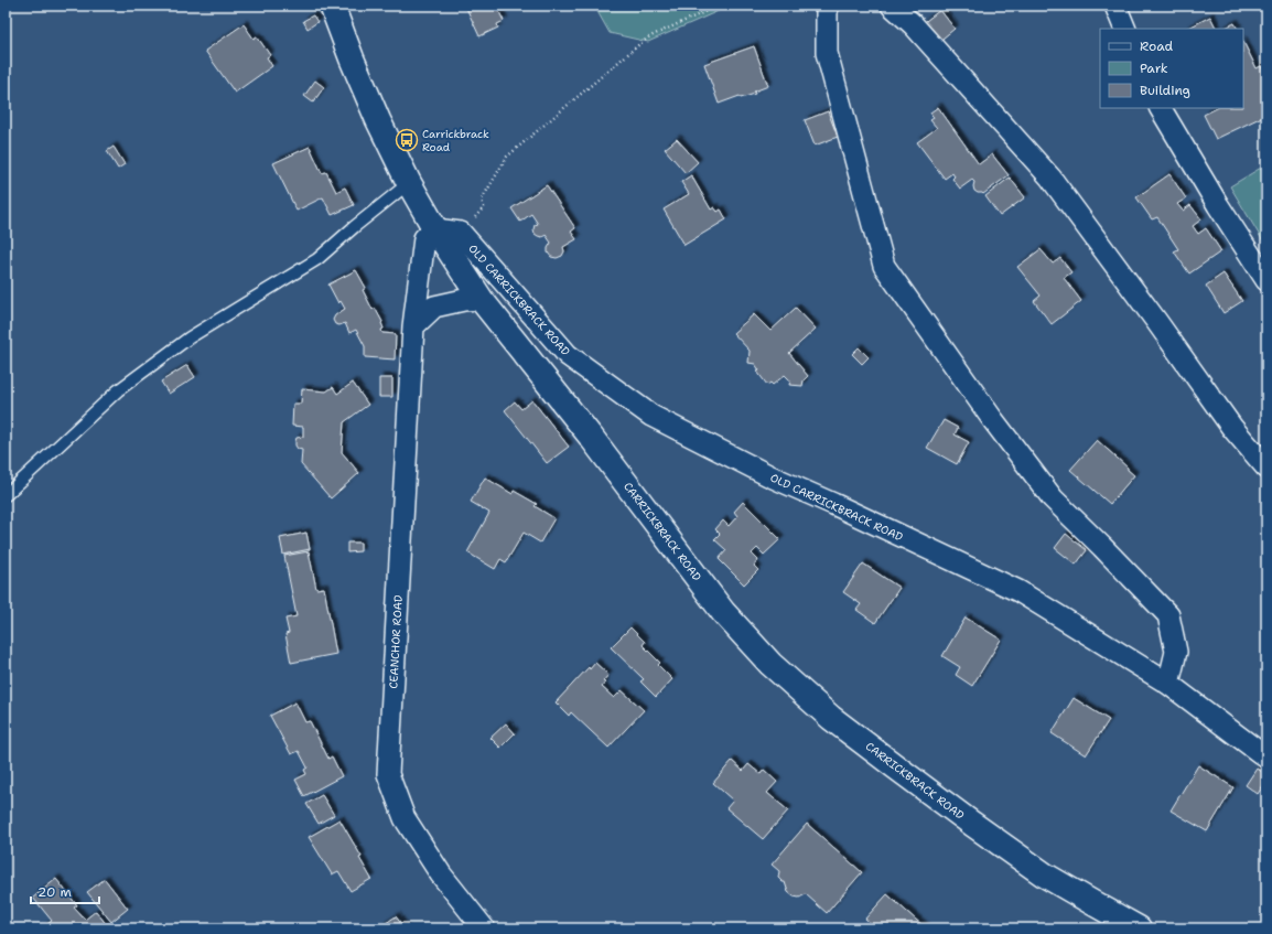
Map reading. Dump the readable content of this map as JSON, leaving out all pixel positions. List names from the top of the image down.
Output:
{
  "streets": {
    "main road": ["CARRICKBRACK ROAD"],
    "street": ["OLD CARRICKBRACK ROAD", "CEANCHOR ROAD"]
  },
  "crossings": [
    ["OLD CARRICKBRACK ROAD", "CARRICKBRACK ROAD"],
    ["OLD CARRICKBRACK ROAD", "CEANCHOR ROAD"],
    ["CARRICKBRACK ROAD", "CEANCHOR ROAD"]
  ],
  "places": {
    "bus stop": ["Carrickbrack Road"]
  },
  "legend": ["Road", "Park", "Building"],
  "scale_bar": "20 m"
}
